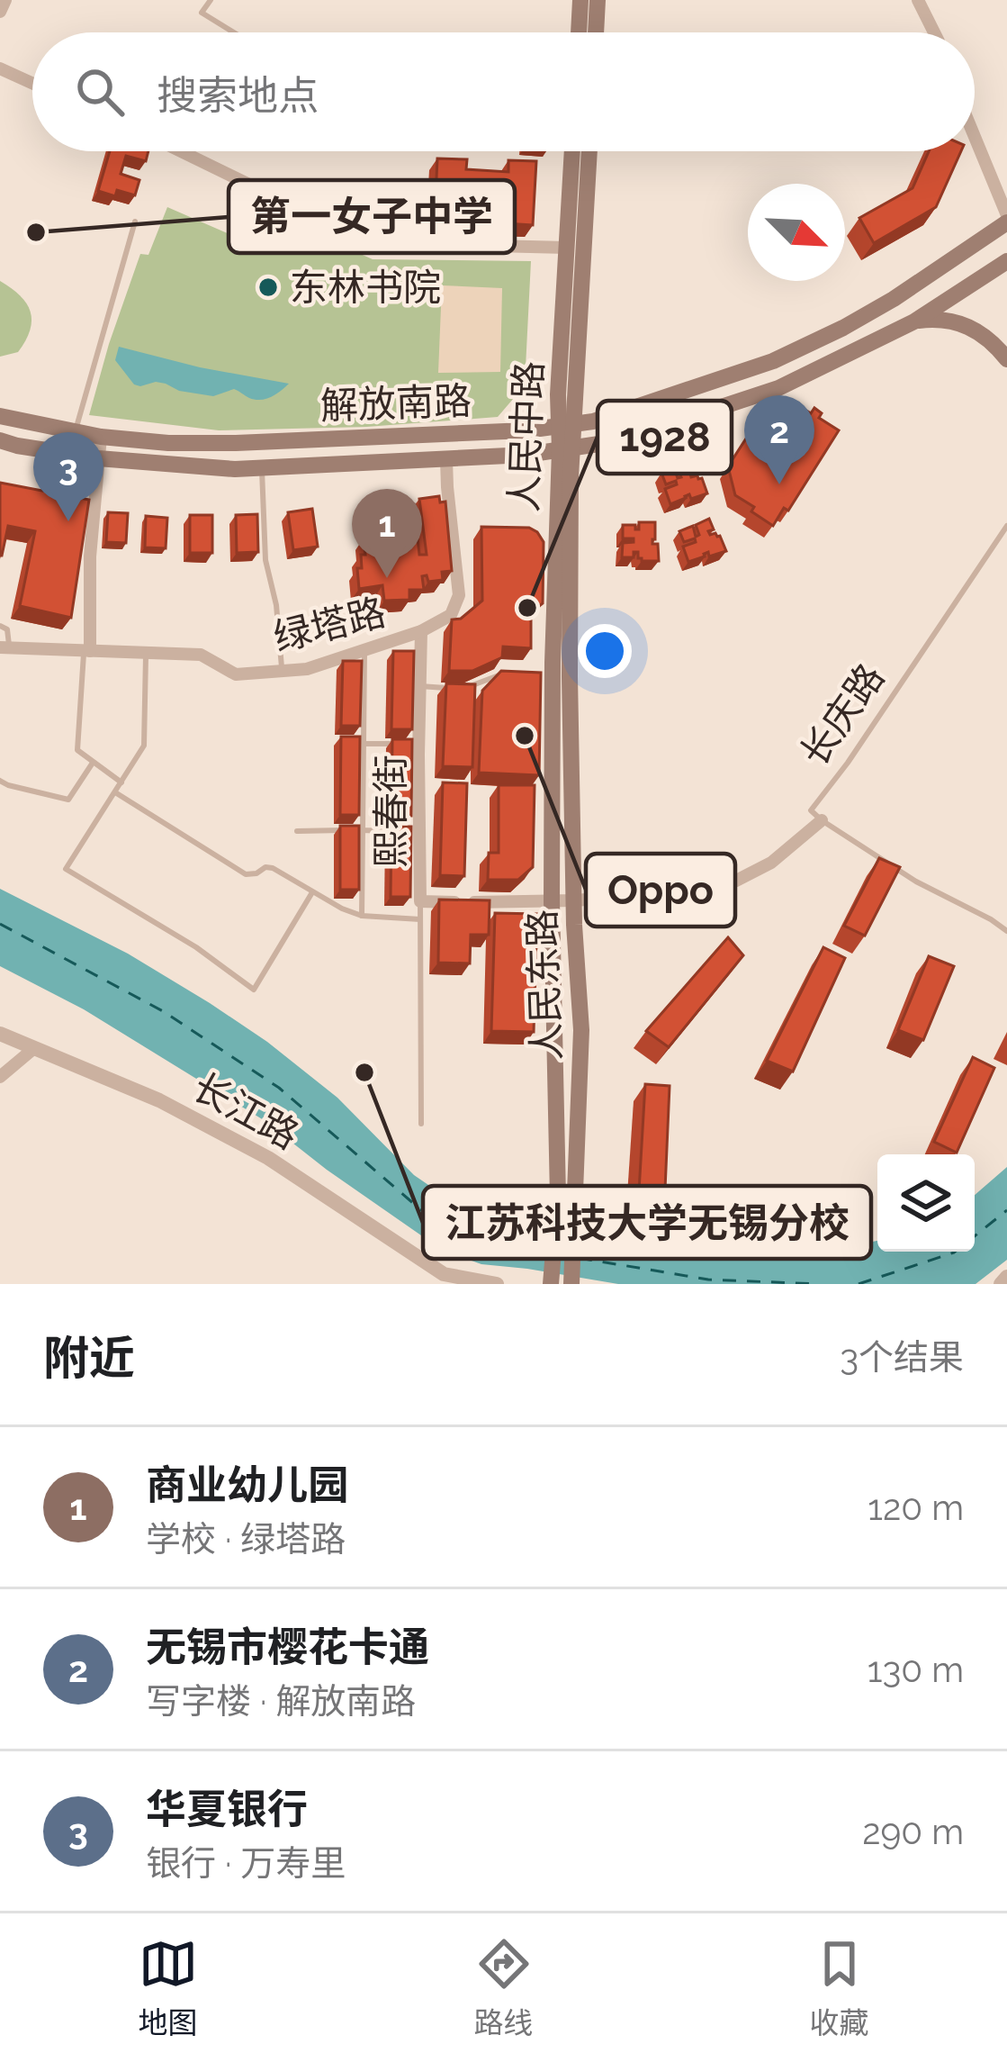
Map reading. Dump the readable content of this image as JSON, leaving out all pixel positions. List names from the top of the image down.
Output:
{
  "streets": {
    "main road": ["解放南路", "人民中路", "人民东路"],
    "street": [
      "绿塔路",
      "长庆路",
      "熙春街",
      "长江路"
    ]
  },
  "crossings": [
    ["解放南路", "人民中路"],
    ["解放南路", "绿塔路"],
    ["解放南路", "人民东路"],
    ["人民中路", "人民东路"],
    ["绿塔路", "熙春街"],
    ["长庆路", "熙春街"],
    ["长庆路", "人民东路"],
    ["熙春街", "人民东路"]
  ],
  "places": [
    "第一女子中学",
    "东林书院",
    "1928",
    "Oppo",
    "江苏科技大学无锡分校"
  ],
  "north": "bottom right",
  "page": {
    "search": "搜索地点",
    "pins": ["2", "3", "1"],
    "heading": ["附近", "3个结果"],
    "list": [
      {
        "mark": "1",
        "name": "商业幼儿园",
        "note": "学校 · 绿塔路",
        "value": "120 m"
      },
      {
        "mark": "2",
        "name": "无锡市樱花卡通",
        "note": "写字楼 · 解放南路",
        "value": "130 m"
      },
      {
        "mark": "3",
        "name": "华夏银行",
        "note": "银行 · 万寿里",
        "value": "290 m"
      }
    ],
    "nav": ["地图", "路线", "收藏"]
  }
}
